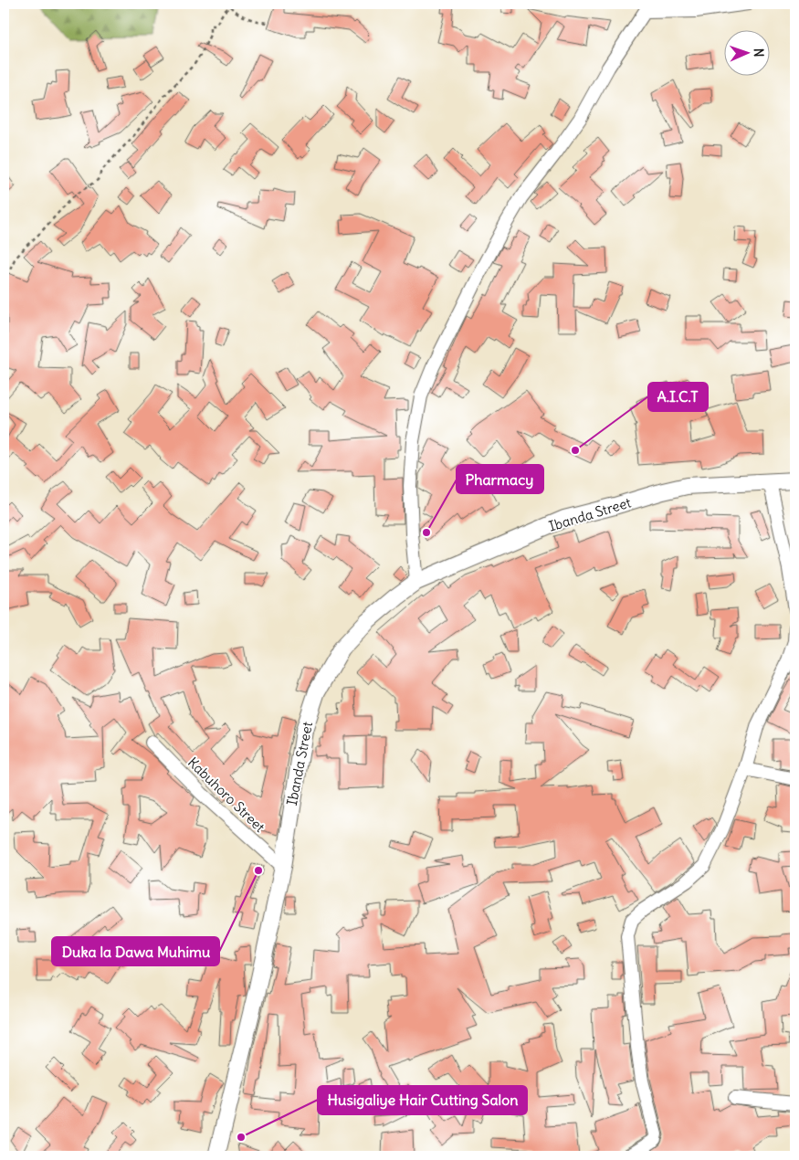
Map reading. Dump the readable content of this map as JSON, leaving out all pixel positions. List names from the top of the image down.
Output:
{
  "streets": {
    "street": ["Ibanda Street", "Kabuhoro Street"]
  },
  "crossings": [
    ["Ibanda Street", "Kabuhoro Street"]
  ],
  "places": [
    "A.I.C.T",
    "Pharmacy",
    "Duka la Dawa Muhimu",
    "Husigaliye Hair Cutting Salon"
  ],
  "north": "right"
}
